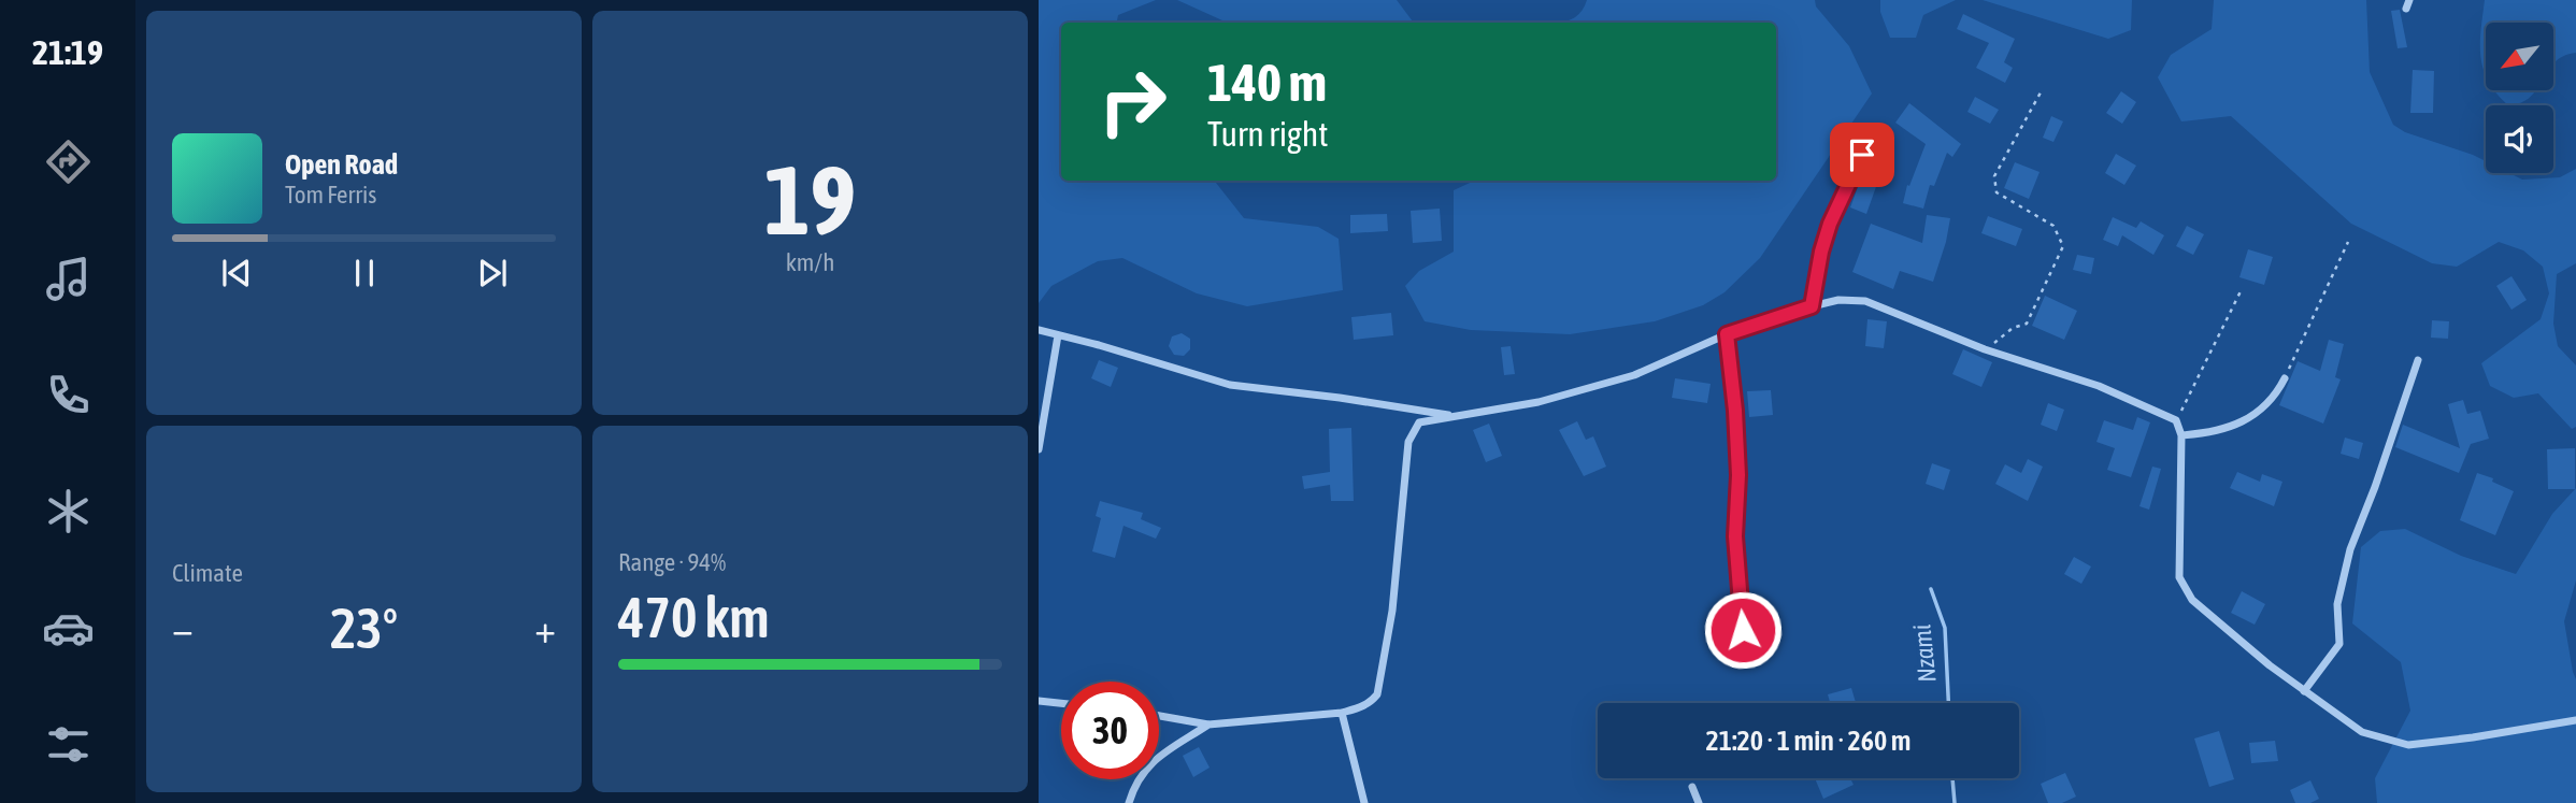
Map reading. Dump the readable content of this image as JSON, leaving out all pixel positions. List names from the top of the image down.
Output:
{
  "water": ["Nzami"],
  "north": "bottom left",
  "page": {
    "tabs": "21:19",
    "tile": [
      ["19", "km/h"],
      "Climate",
      ["Range · 94%", "470 km"]
    ],
    "turn": ["140 m", "Turn right"],
    "song": ["Open Road", "Tom Ferris"],
    "heat": ["−", "23°", "+"],
    "limit": "30",
    "trip": "21:20 · 1 min · 260 m"
  }
}
